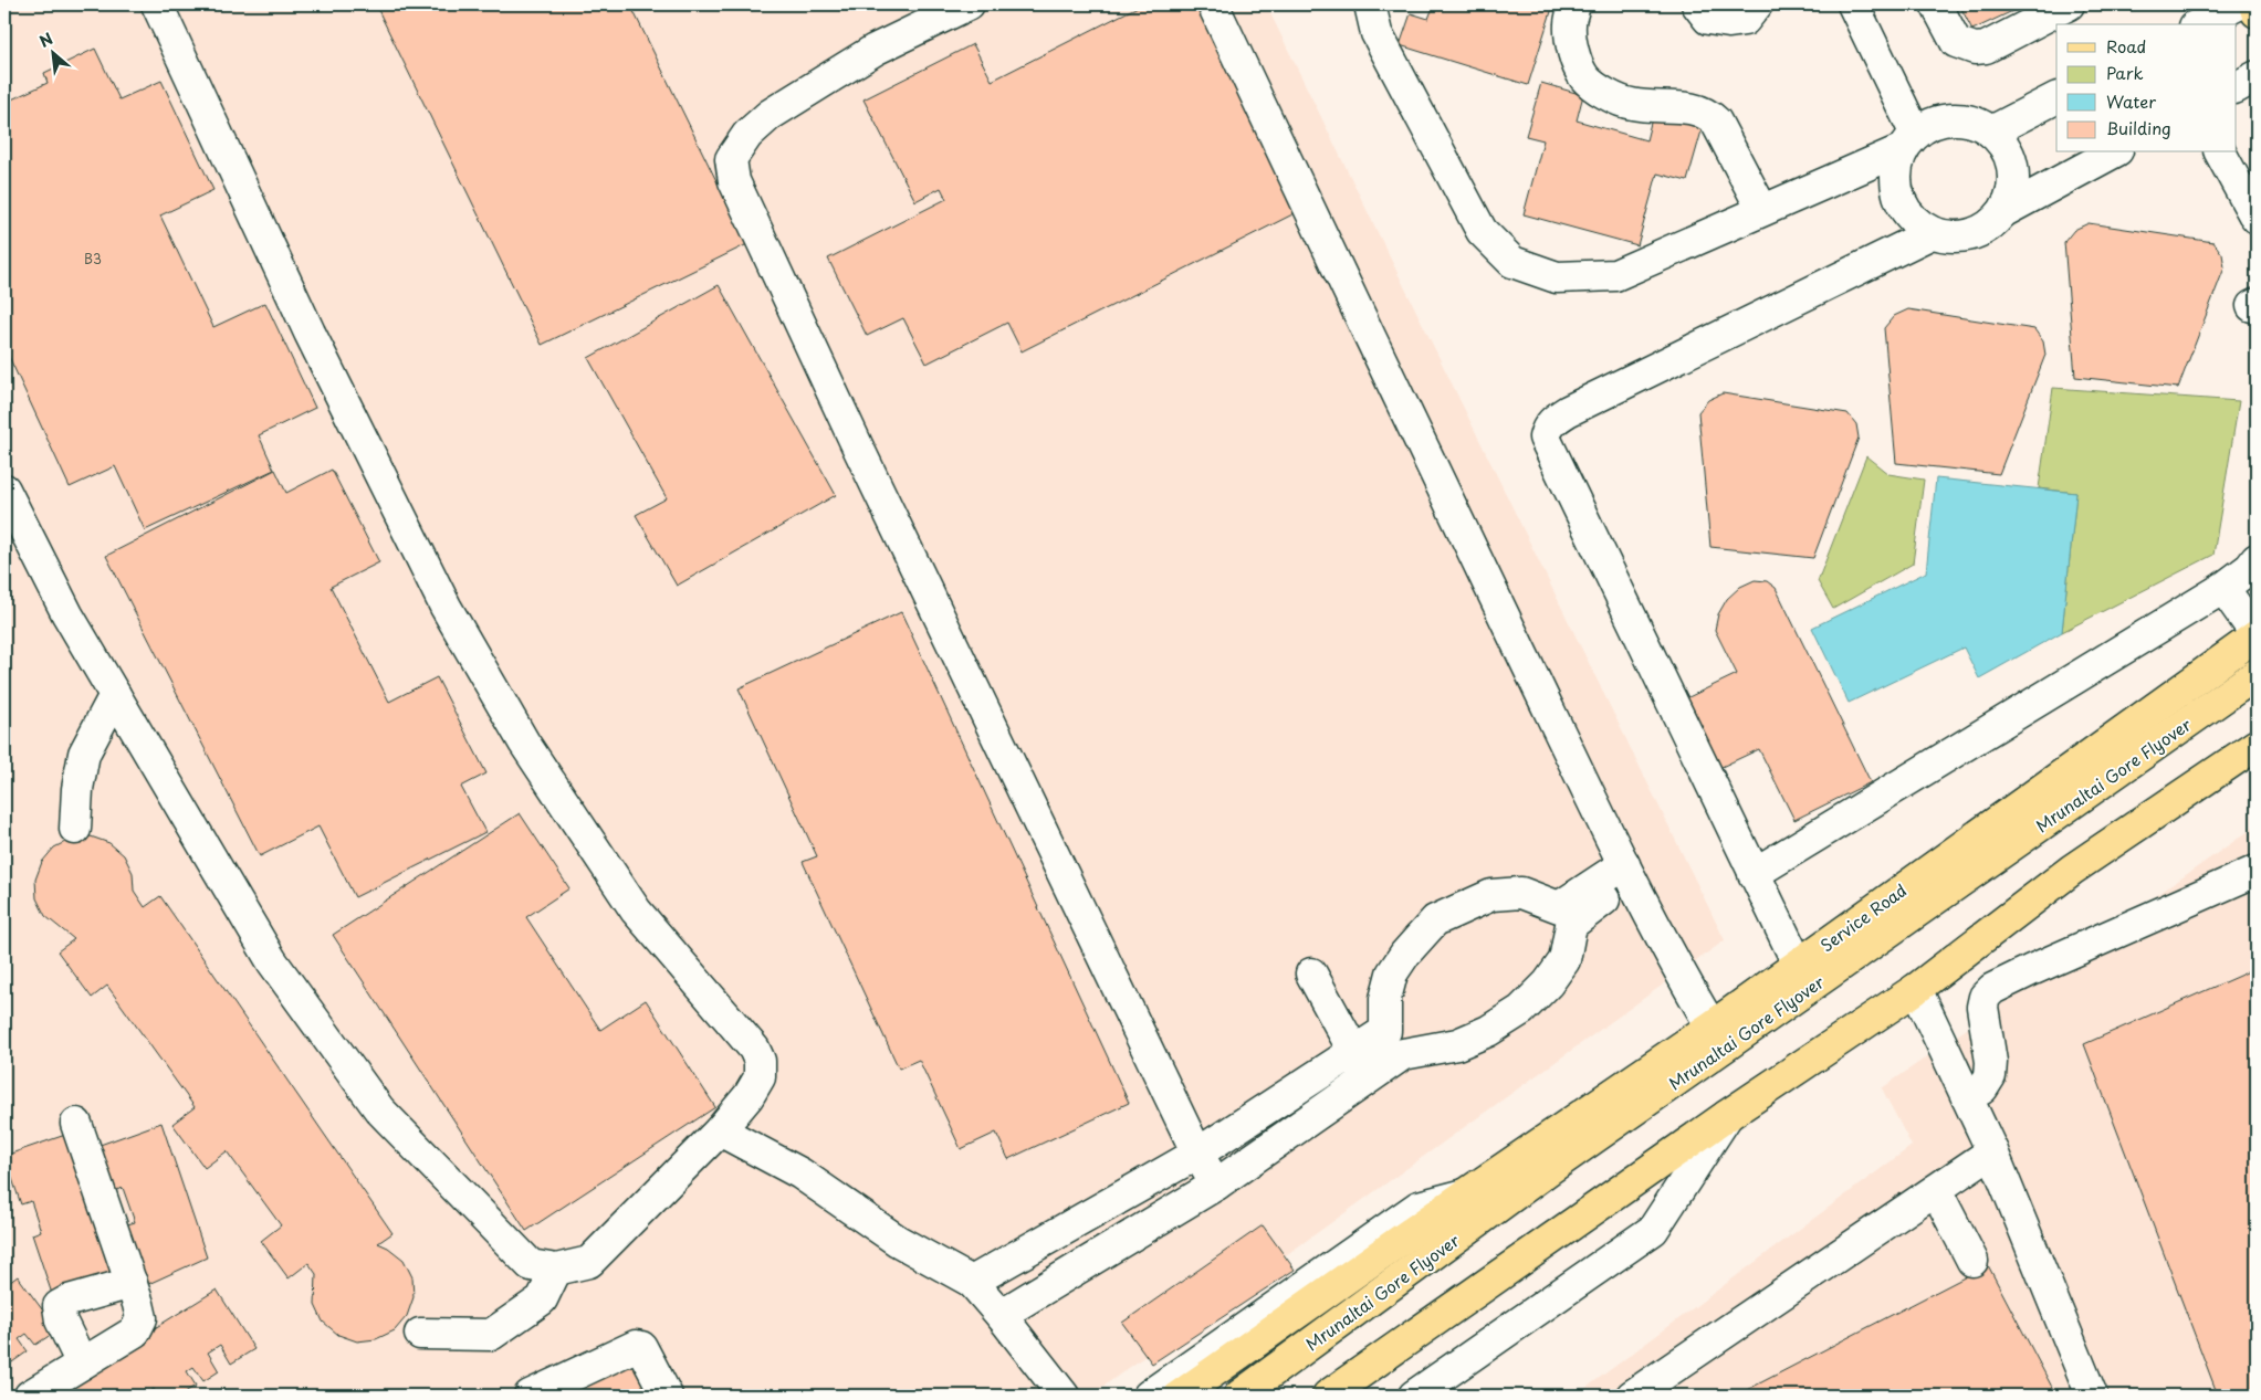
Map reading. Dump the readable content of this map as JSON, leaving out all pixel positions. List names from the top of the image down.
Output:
{
  "streets": {
    "main road": ["Mrunaltai Gore Flyover", "Service Road"]
  },
  "crossings": [
    ["Mrunaltai Gore Flyover", "Service Road"]
  ],
  "house_numbers": ["B3"],
  "legend": [
    "Road",
    "Park",
    "Water",
    "Building"
  ],
  "north": "top left"
}
